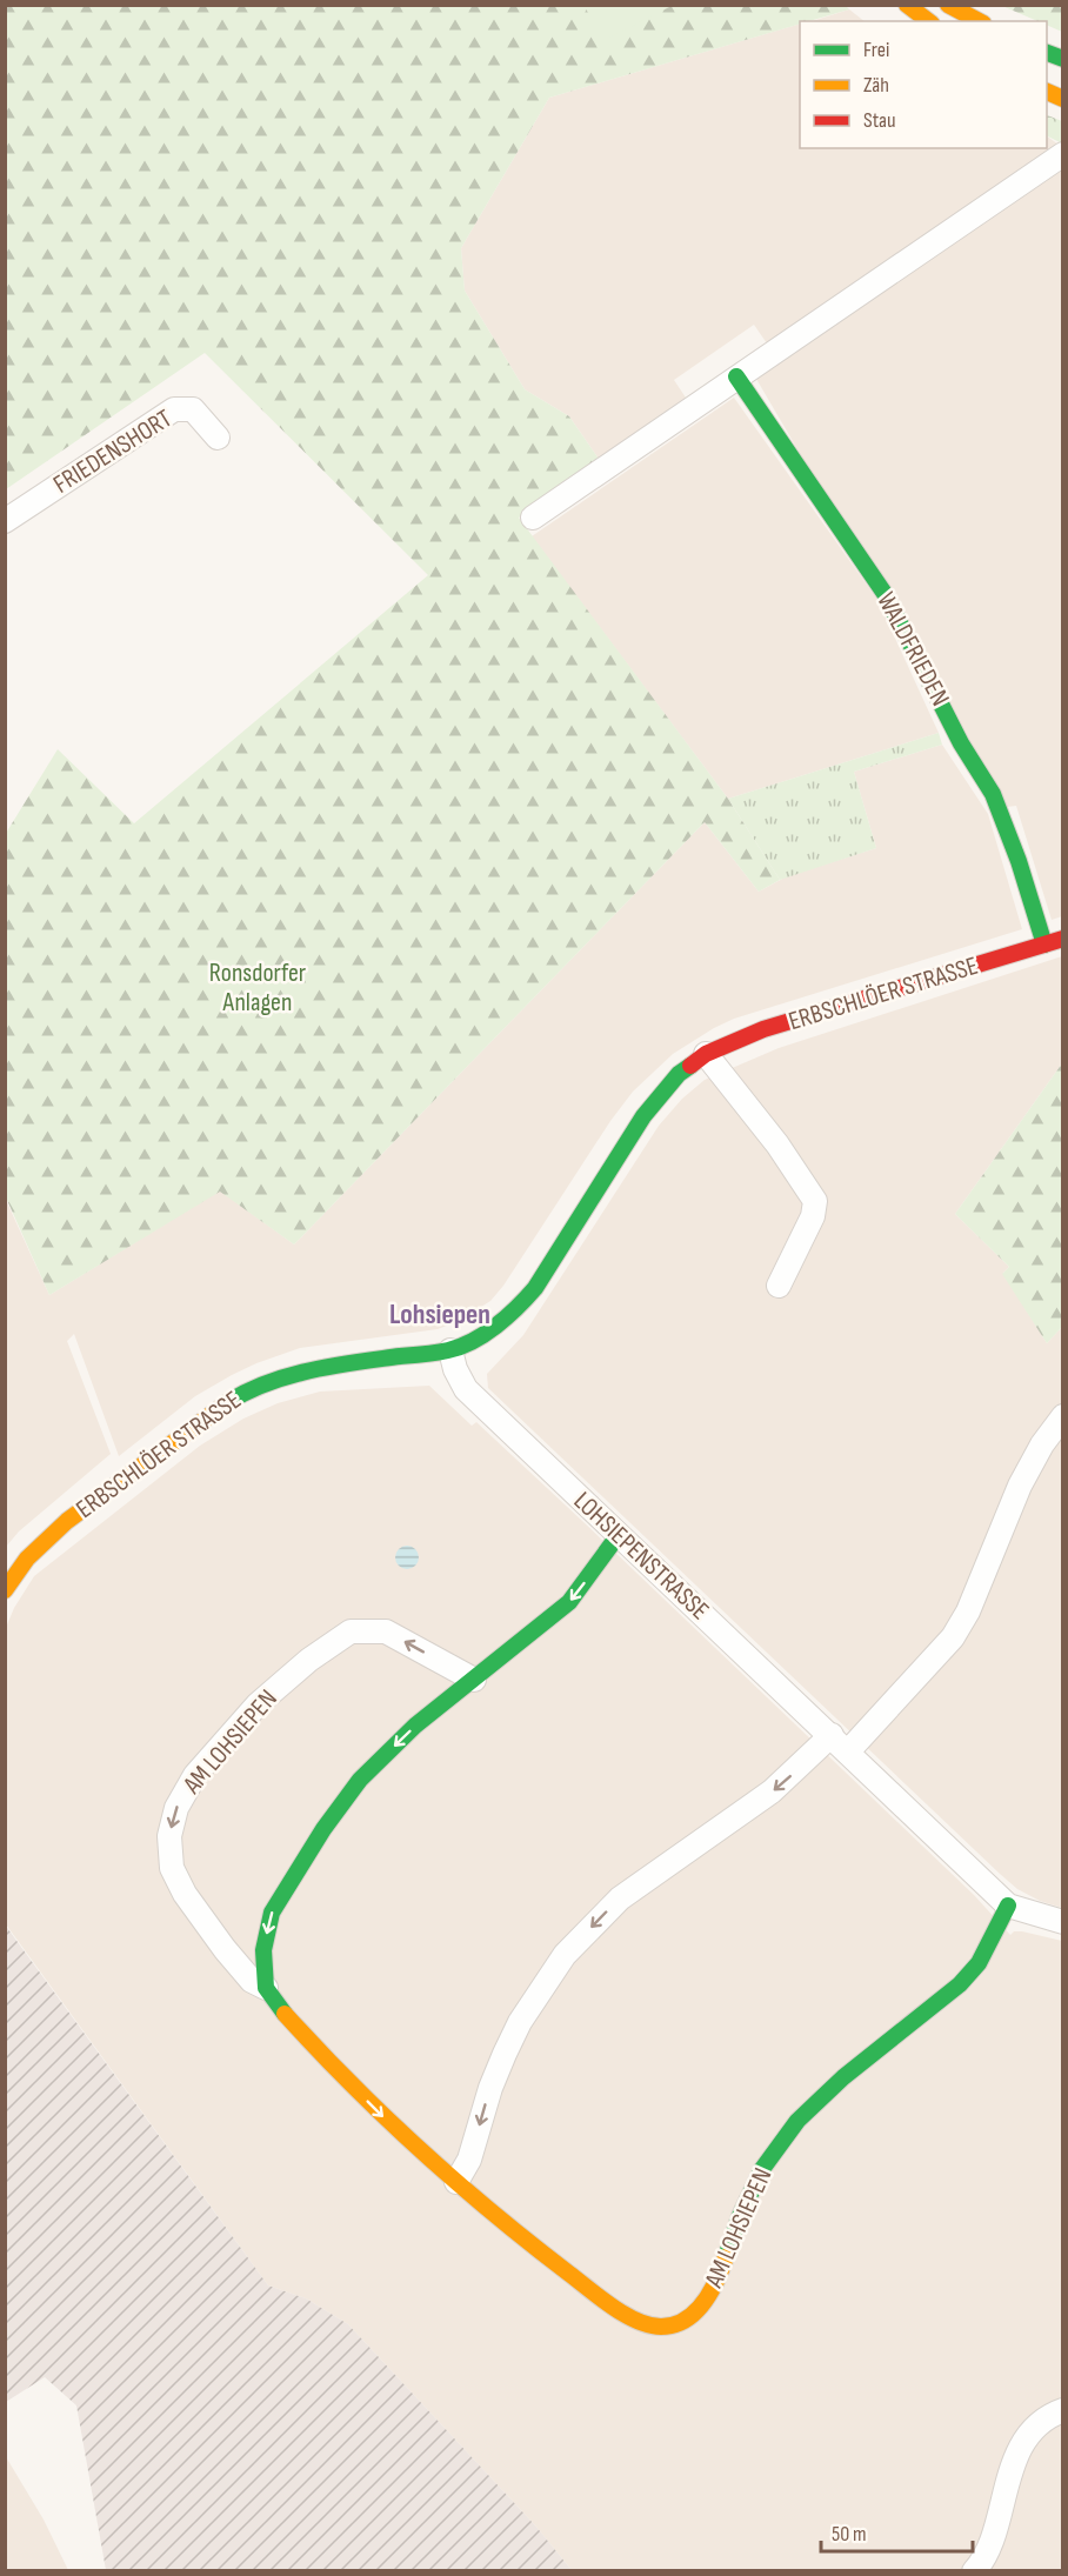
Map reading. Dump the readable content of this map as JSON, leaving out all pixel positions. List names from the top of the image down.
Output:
{
  "streets": {
    "street": [
      "FRIEDENSHORT",
      "WALDFRIEDEN",
      "ERBSCHLÖER STRASSE",
      "LOHSIEPENSTRASSE",
      "AM LOHSIEPEN"
    ]
  },
  "crossings": [
    ["WALDFRIEDEN", "ERBSCHLÖER STRASSE"],
    ["ERBSCHLÖER STRASSE", "LOHSIEPENSTRASSE"],
    ["LOHSIEPENSTRASSE", "AM LOHSIEPEN"]
  ],
  "districts": ["Lohsiepen"],
  "parks": ["Ronsdorfer Anlagen"],
  "legend": ["Frei", "Zäh", "Stau"],
  "scale_bar": "50 m"
}
